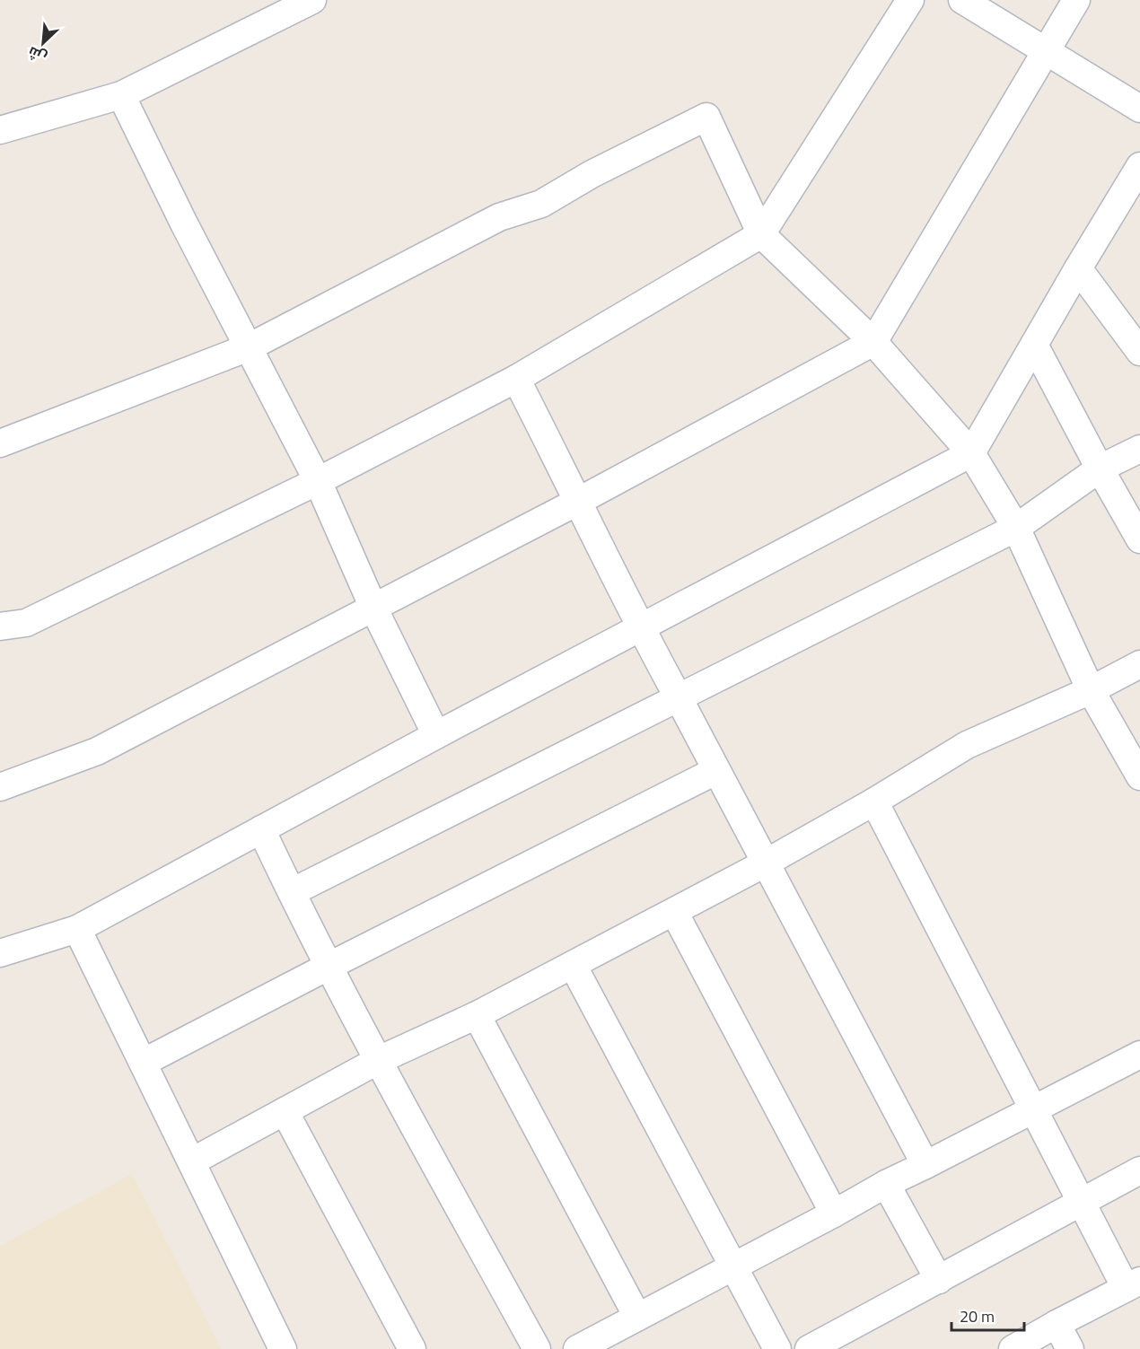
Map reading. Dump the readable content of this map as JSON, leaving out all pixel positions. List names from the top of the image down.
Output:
{
  "scale_bar": "20 m",
  "north": "bottom left"
}
